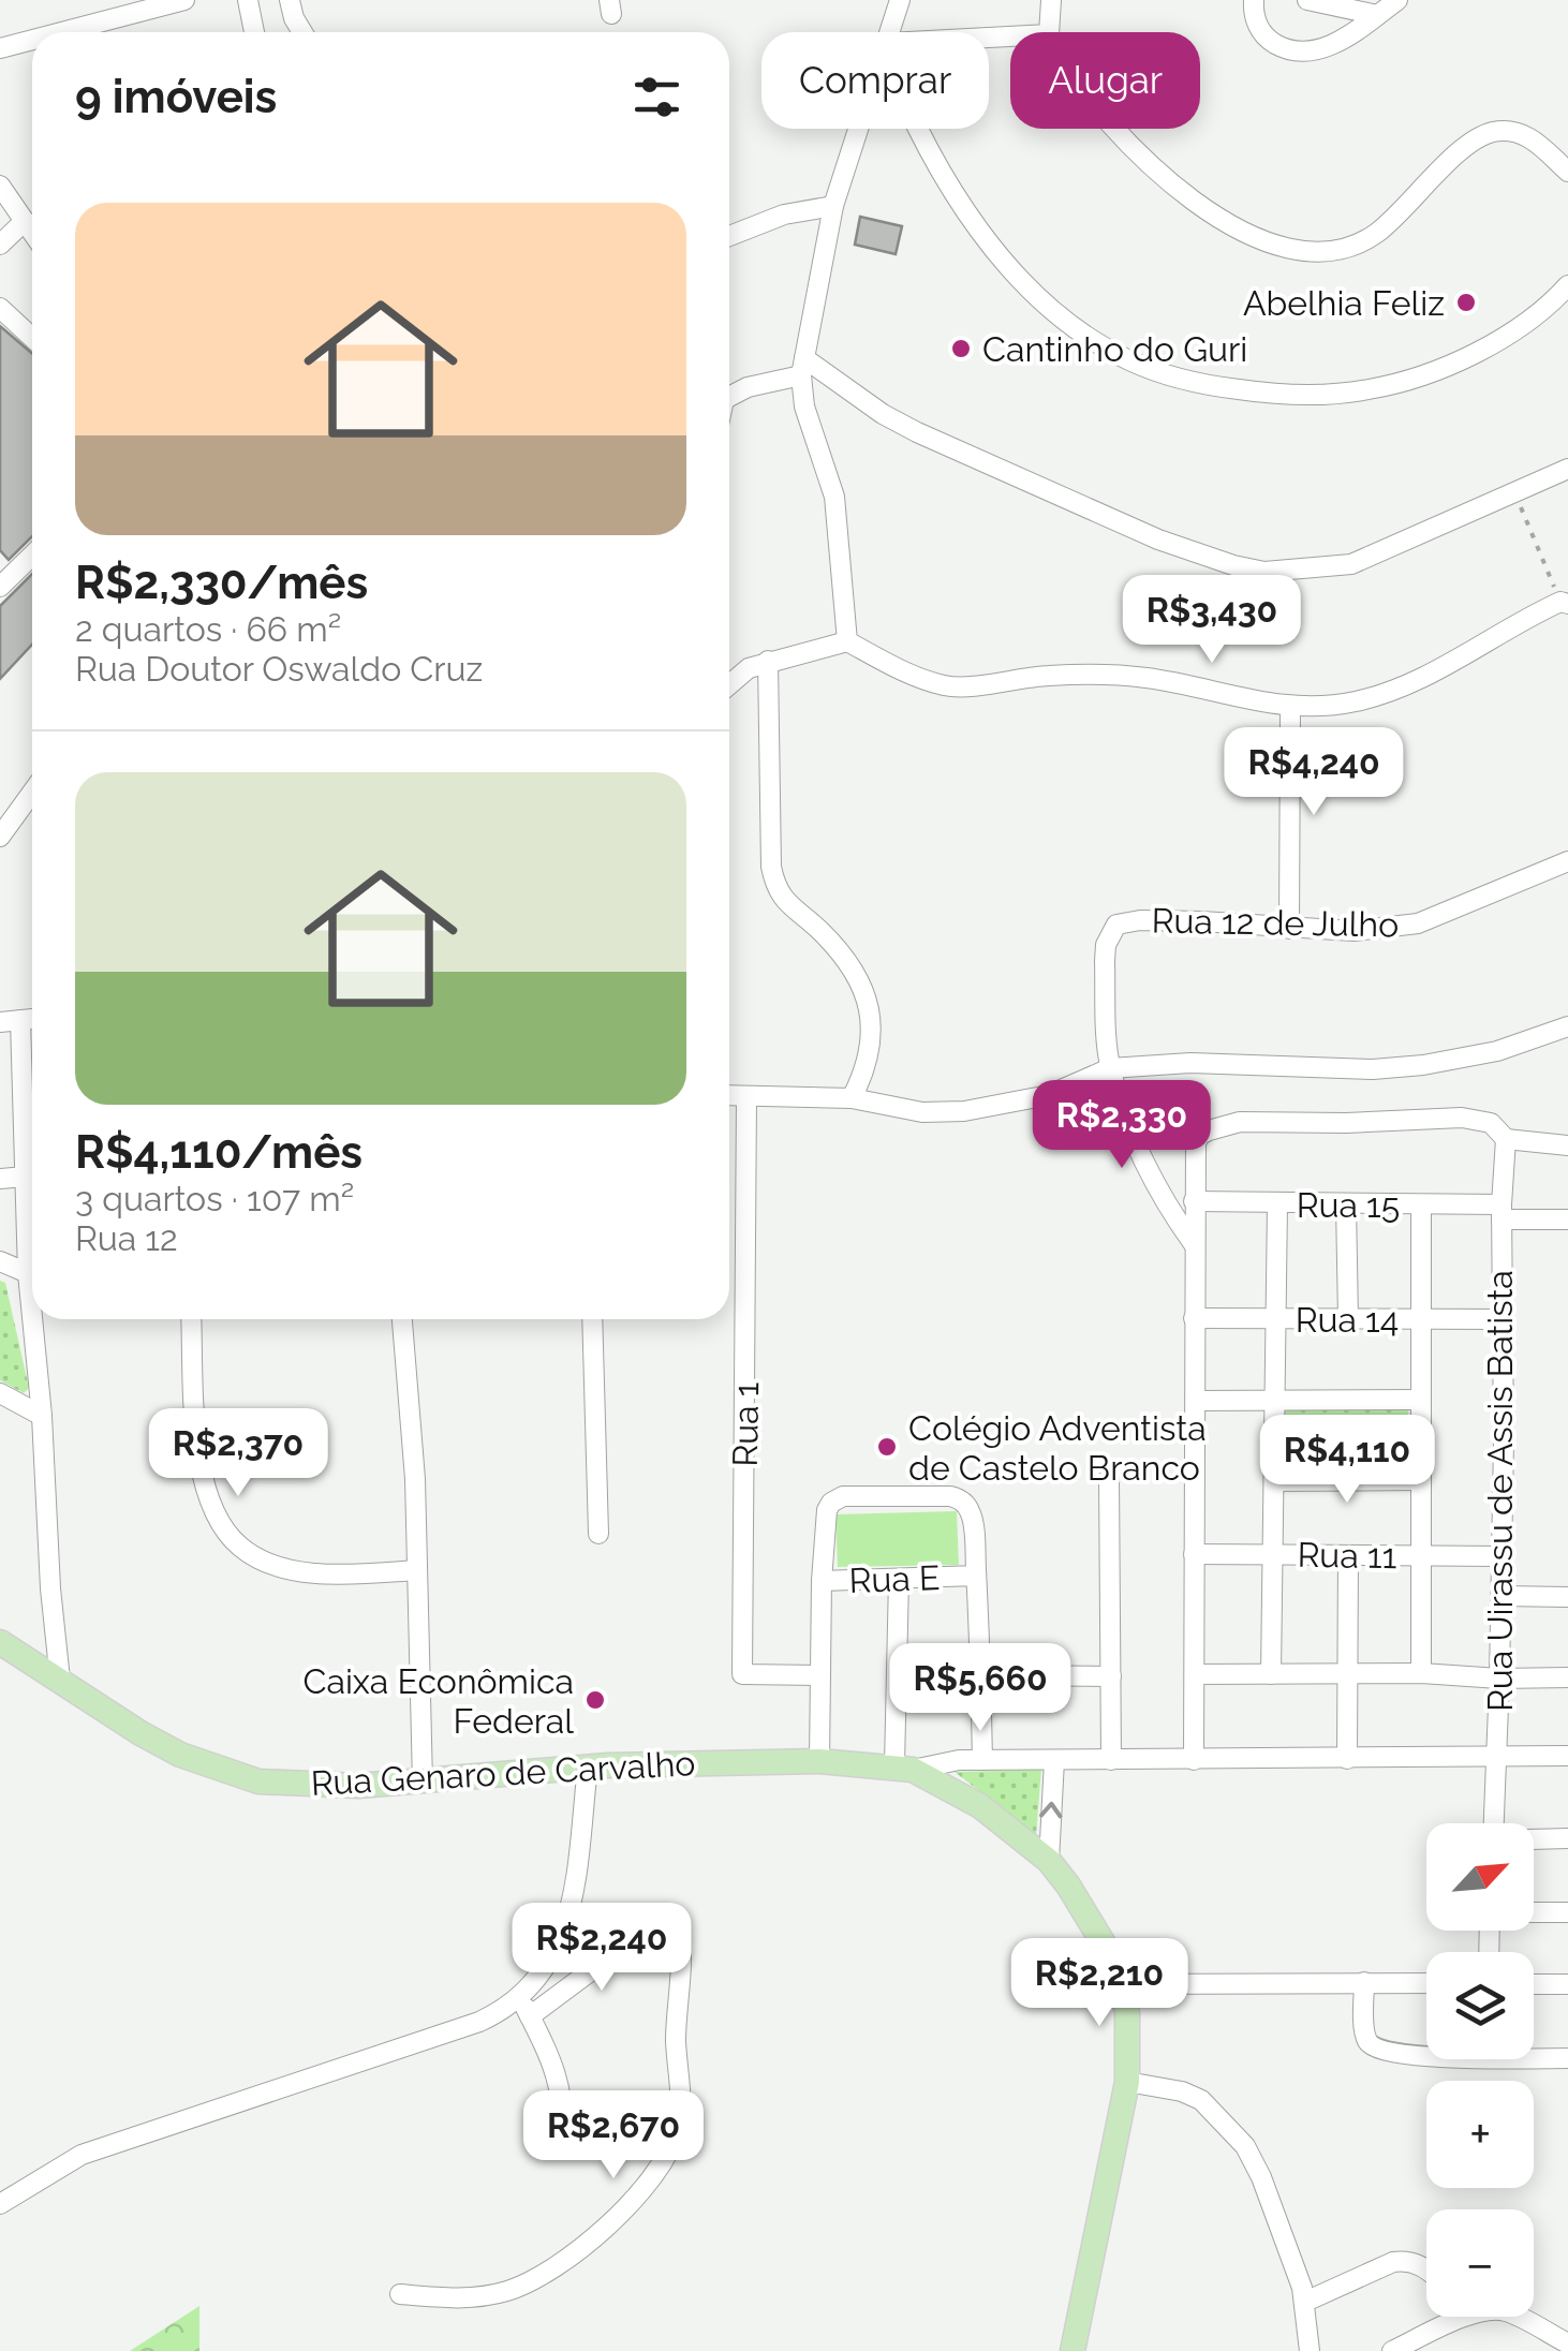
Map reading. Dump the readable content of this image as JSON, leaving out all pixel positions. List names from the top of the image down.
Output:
{
  "streets": {
    "main road": ["Rua Genaro de Carvalho"],
    "street": [
      "Rua 12 de Julho",
      "Rua 15",
      "Rua 14",
      "Rua 1",
      "Rua Uirassu de Assis Batista",
      "Rua 11",
      "Rua E"
    ]
  },
  "crossings": [
    ["Rua 15", "Rua Uirassu de Assis Batista"],
    ["Rua 14", "Rua Uirassu de Assis Batista"],
    ["Rua Uirassu de Assis Batista", "Rua 11"]
  ],
  "places": [
    "Abelhia Feliz",
    "Cantinho do Guri",
    "Colégio Adventista de Castelo Branco",
    "Caixa Econômica Federal"
  ],
  "north": "top right",
  "page": {
    "chip": ["Comprar", "Alugar"],
    "heading": "9 imóveis",
    "list": [
      {
        "name": "R$2,330/mês",
        "note": "2 quartos · 66 m² · Rua Doutor Oswaldo Cruz"
      },
      {
        "name": "R$4,110/mês",
        "note": "3 quartos · 107 m² · Rua 12"
      }
    ],
    "price": [
      "R$3,430",
      "R$4,240",
      "R$2,330",
      "R$2,370",
      "R$4,110",
      "R$5,660",
      "R$2,240",
      "R$2,210",
      "R$2,670"
    ],
    "map_buttons": ["+", "−"]
  }
}
